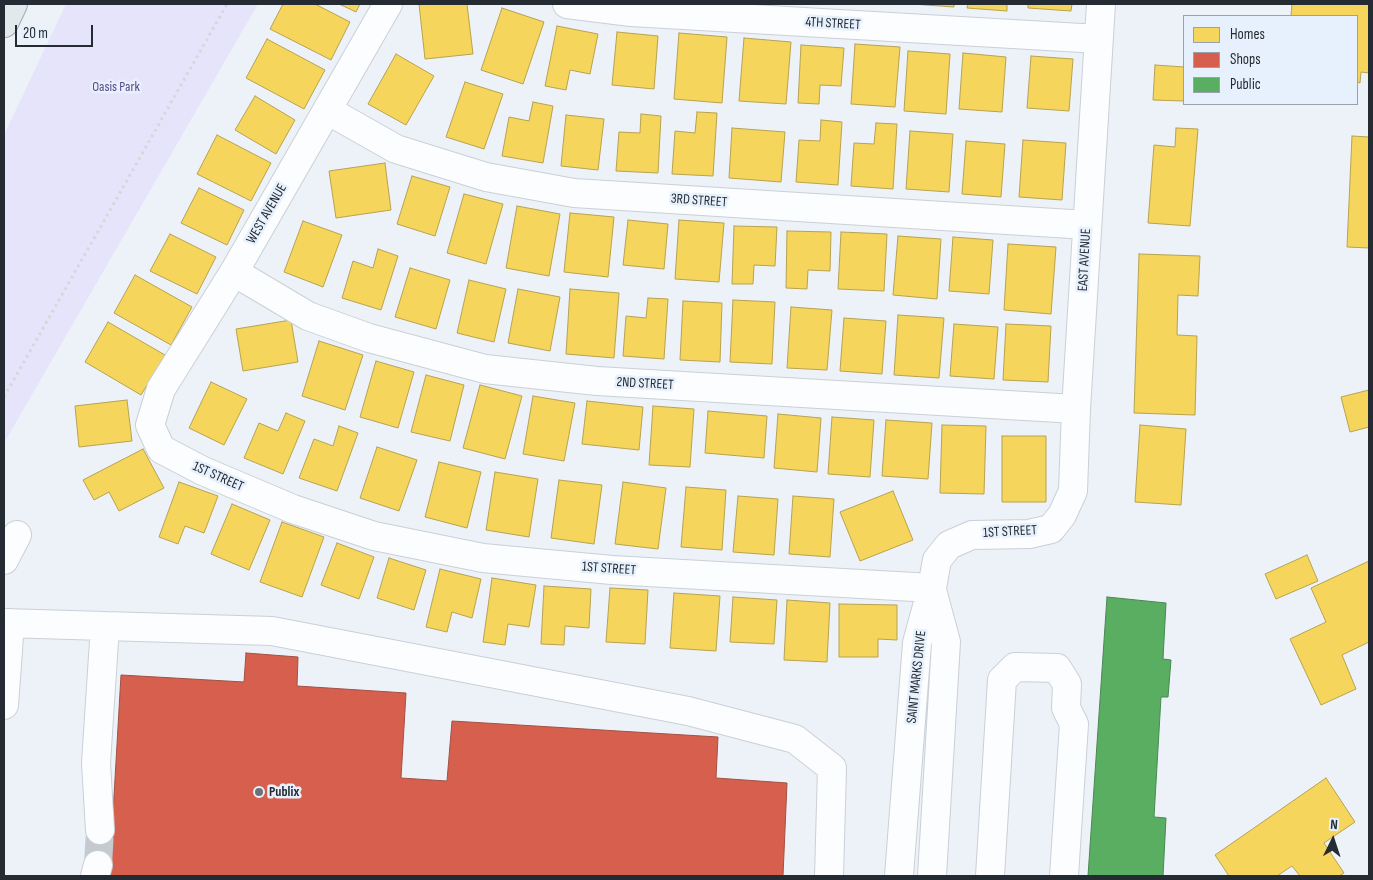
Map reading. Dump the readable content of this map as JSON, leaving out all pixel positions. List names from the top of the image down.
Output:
{
  "streets": {
    "street": [
      "4TH STREET",
      "3RD STREET",
      "WEST AVENUE",
      "EAST AVENUE",
      "2ND STREET",
      "1ST STREET",
      "SAINT MARKS DRIVE"
    ]
  },
  "crossings": [
    ["4TH STREET", "EAST AVENUE"],
    ["3RD STREET", "WEST AVENUE"],
    ["3RD STREET", "EAST AVENUE"],
    ["WEST AVENUE", "2ND STREET"],
    ["WEST AVENUE", "1ST STREET"],
    ["EAST AVENUE", "2ND STREET"],
    ["EAST AVENUE", "1ST STREET"],
    ["1ST STREET", "SAINT MARKS DRIVE"]
  ],
  "parks": ["Oasis Park"],
  "places": ["Publix"],
  "legend": ["Homes", "Shops", "Public"],
  "scale_bar": "20 m",
  "north": "top"
}
